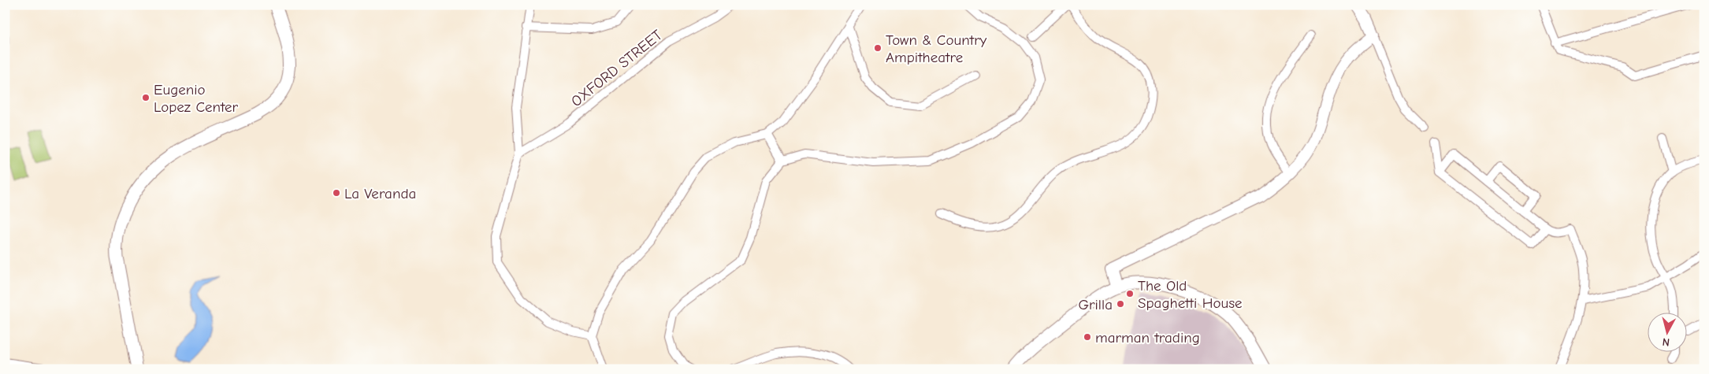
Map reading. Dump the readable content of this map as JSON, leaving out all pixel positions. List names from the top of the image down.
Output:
{
  "streets": {
    "street": ["OXFORD STREET"]
  },
  "places": [
    "Town & Country Ampitheatre",
    "Eugenio Lopez Center",
    "La Veranda",
    "The Old Spaghetti House",
    "Grilla",
    "marman trading"
  ],
  "north": "bottom"
}
